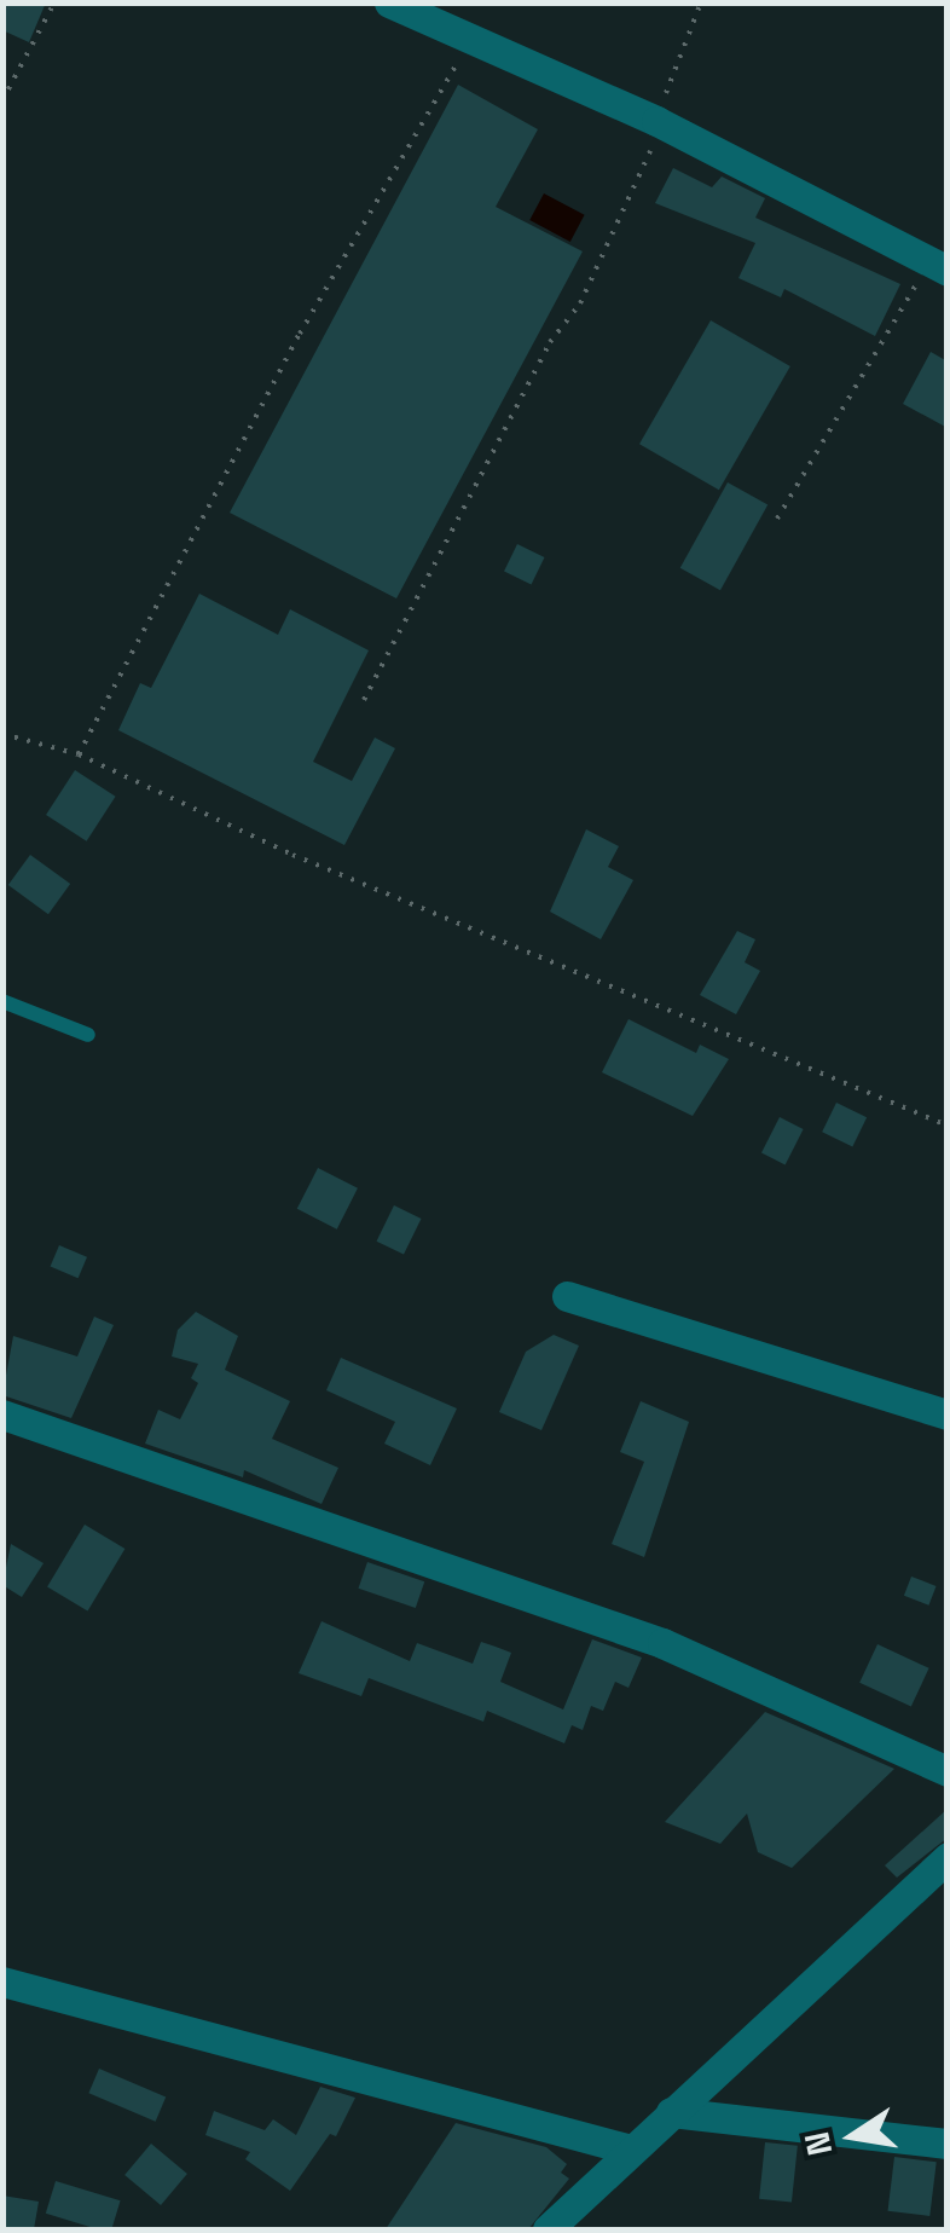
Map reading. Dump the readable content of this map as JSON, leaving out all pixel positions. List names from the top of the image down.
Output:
{
  "north": "left"
}
